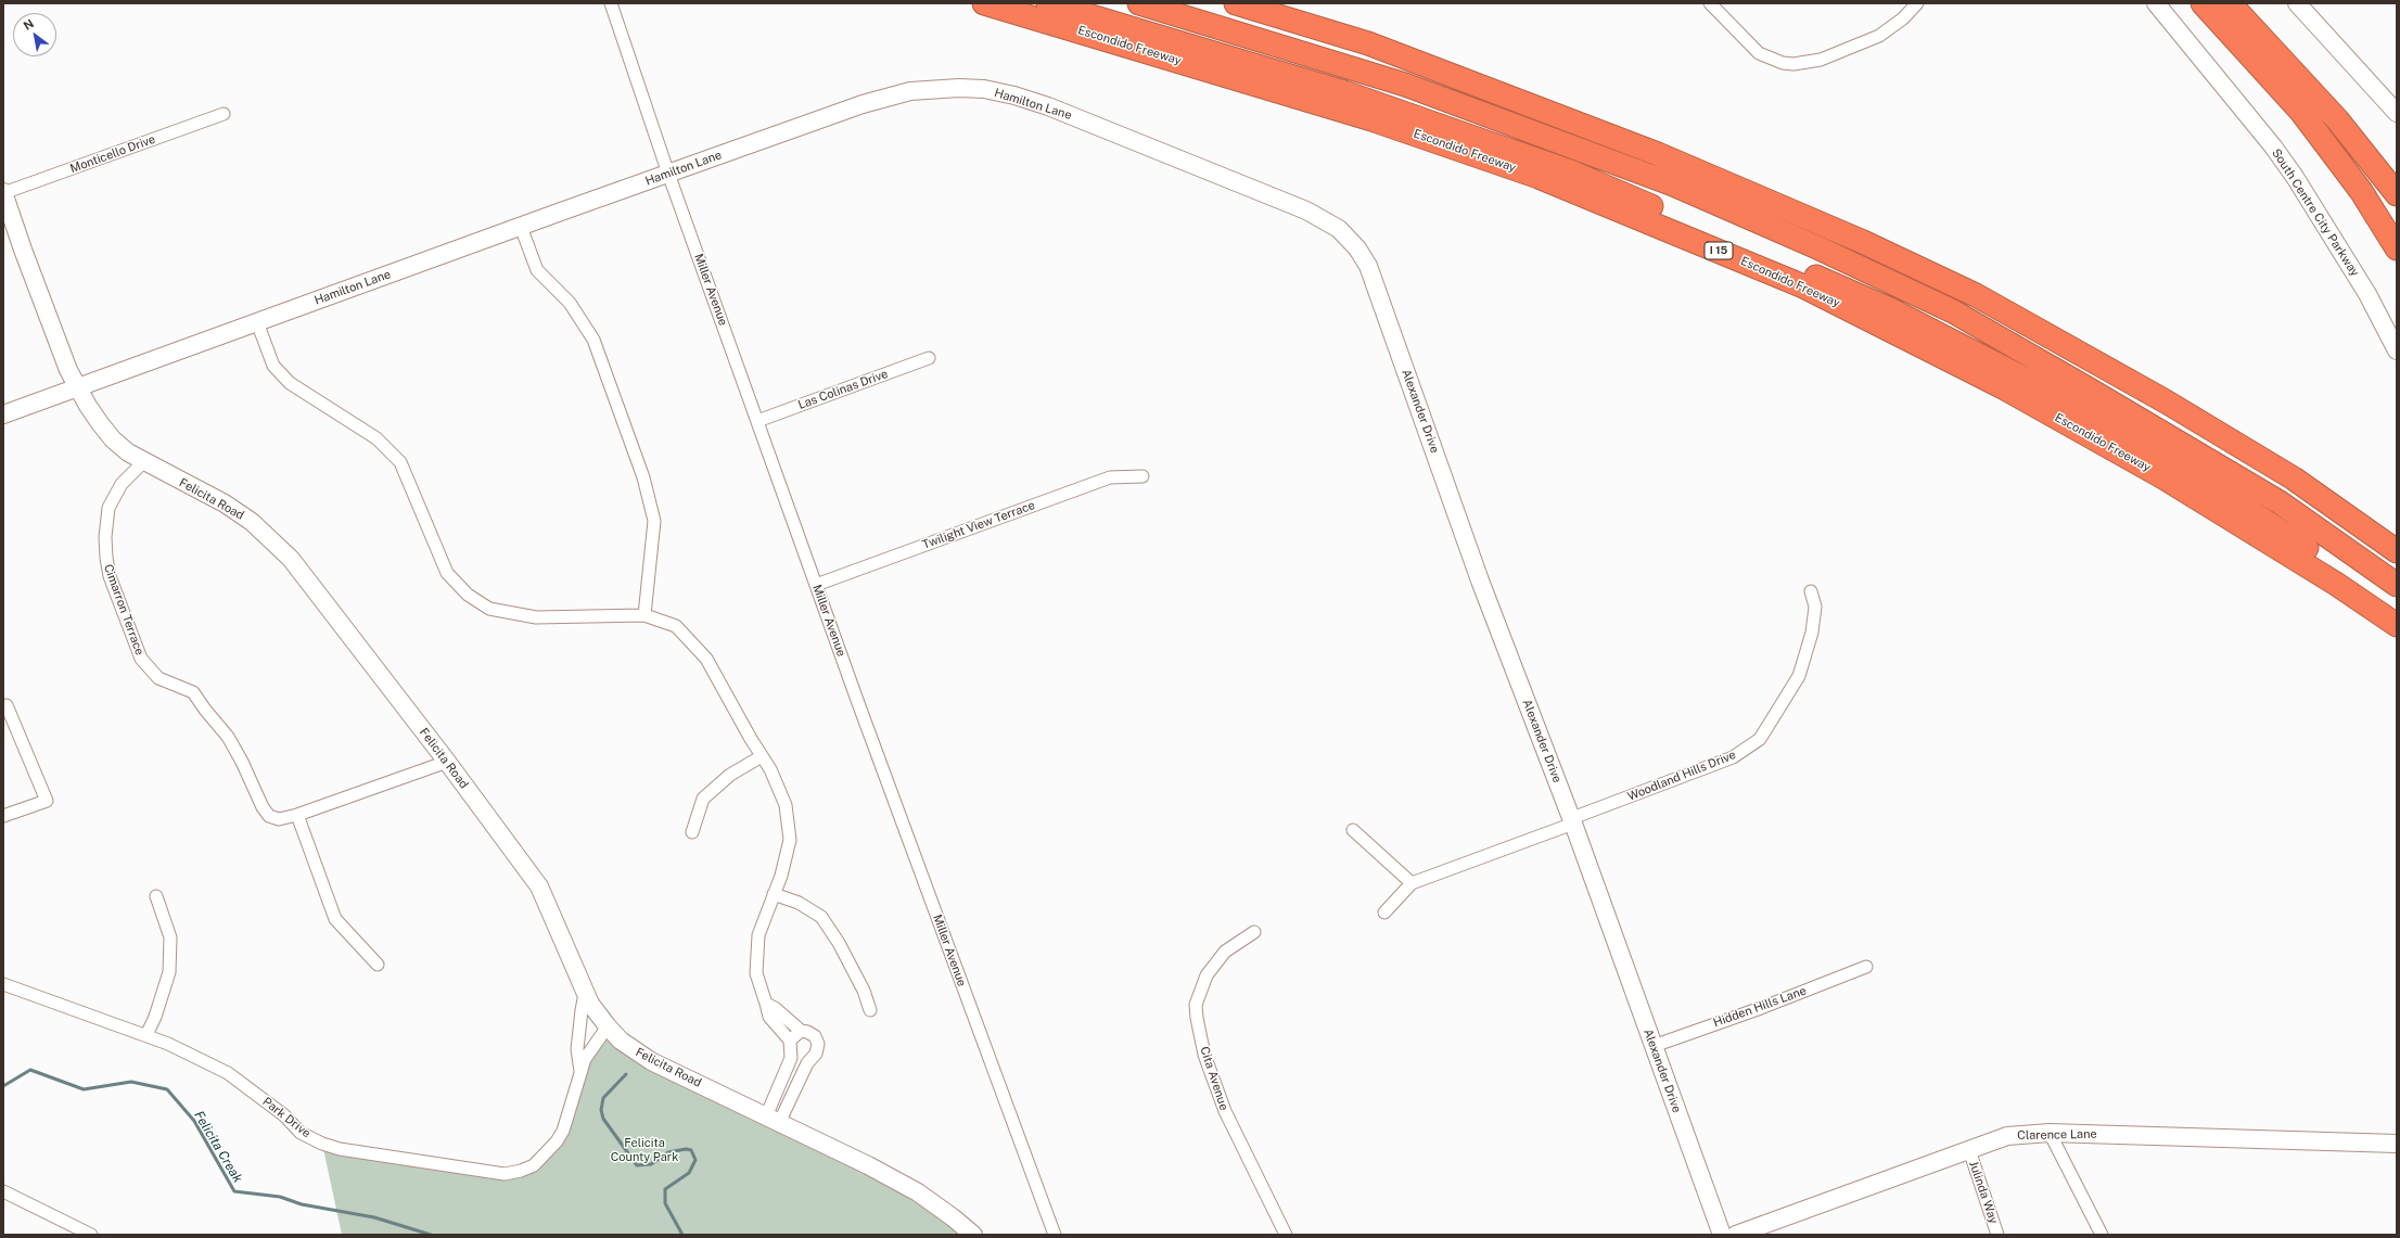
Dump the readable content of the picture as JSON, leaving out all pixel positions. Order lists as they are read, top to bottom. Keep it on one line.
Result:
{"streets":{"highway":["Escondido Freeway","I 15"],"street":["Hamilton Lane","Monticello Drive","South Centre City Parkway","Miller Avenue","Las Colinas Drive","Alexander Drive","Felicita Road","Twilight View Terrace","Cimarron Terrace","Woodland Hills Drive","Hidden Hills Lane","Cita Avenue","Park Drive","Clarence Lane","Julinda Way"]},"crossings":[["Hamilton Lane","Miller Avenue"],["Hamilton Lane","Alexander Drive"],["Hamilton Lane","Felicita Road"],["Monticello Drive","Felicita Road"],["Miller Avenue","Las Colinas Drive"],["Miller Avenue","Twilight View Terrace"],["Alexander Drive","Woodland Hills Drive"],["Alexander Drive","Hidden Hills Lane"],["Felicita Road","Cimarron Terrace"],["Felicita Road","Park Drive"],["Clarence Lane","Julinda Way"]],"water":["Felicita Creak"],"parks":["Felicita County Park"],"north":"top left"}
